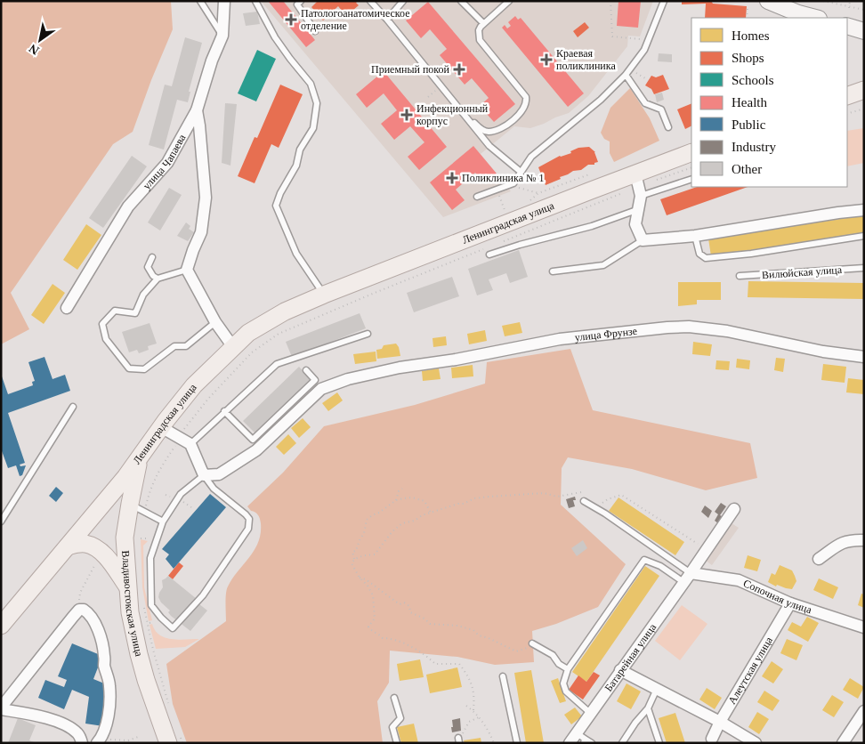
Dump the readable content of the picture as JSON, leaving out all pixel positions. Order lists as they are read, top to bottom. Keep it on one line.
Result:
{"streets":{"main road":["Ленинградская улица","Владивостокская улица"],"street":["улица Чапаева","улица Фрунзе","Сопочная улица","Батарейная улица","Алеутская улица"],"lane":["Вилюйская улица"]},"crossings":[["Ленинградская улица","Владивостокская улица"],["Сопочная улица","Батарейная улица"],["Сопочная улица","Алеутская улица"]],"places":{"health":["Патологоанатомическое отделение","Краевая поликлиника","Приемный покой","Инфекционный корпус","Поликлиника № 1"]},"legend":["Homes","Shops","Schools","Health","Public","Industry","Other"],"north":"bottom left"}
